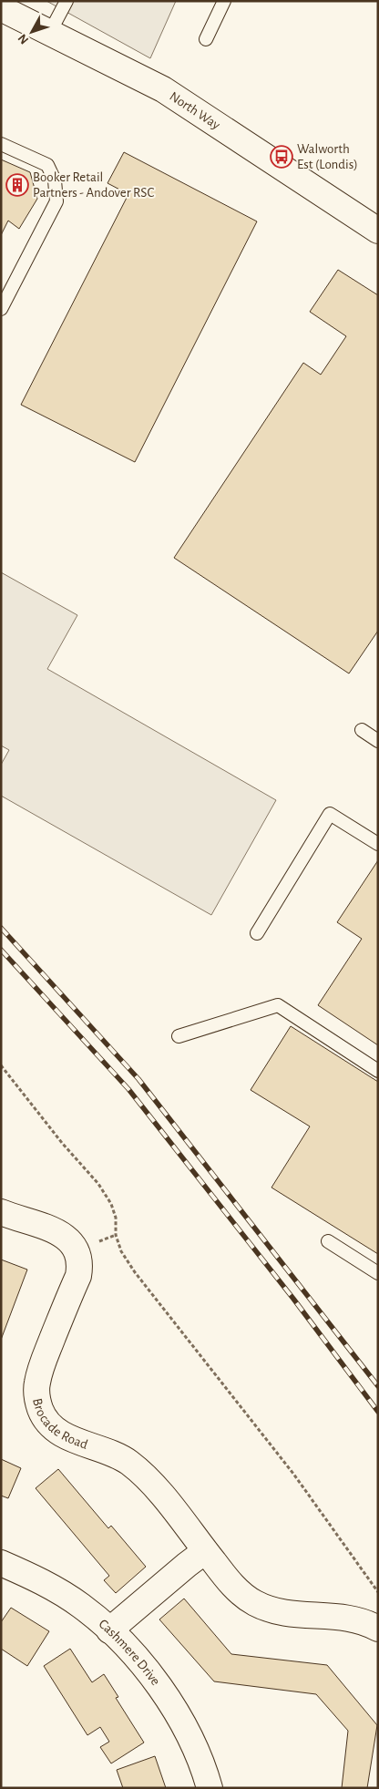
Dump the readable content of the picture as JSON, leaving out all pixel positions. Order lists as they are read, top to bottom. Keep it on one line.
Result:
{"streets":{"street":["North Way","Brocade Road","Cashmere Drive"]},"places":{"bus stop":["Walworth Est (Londis)"],"building":["Booker Retail Partners - Andover RSC"]},"north":"bottom left"}
